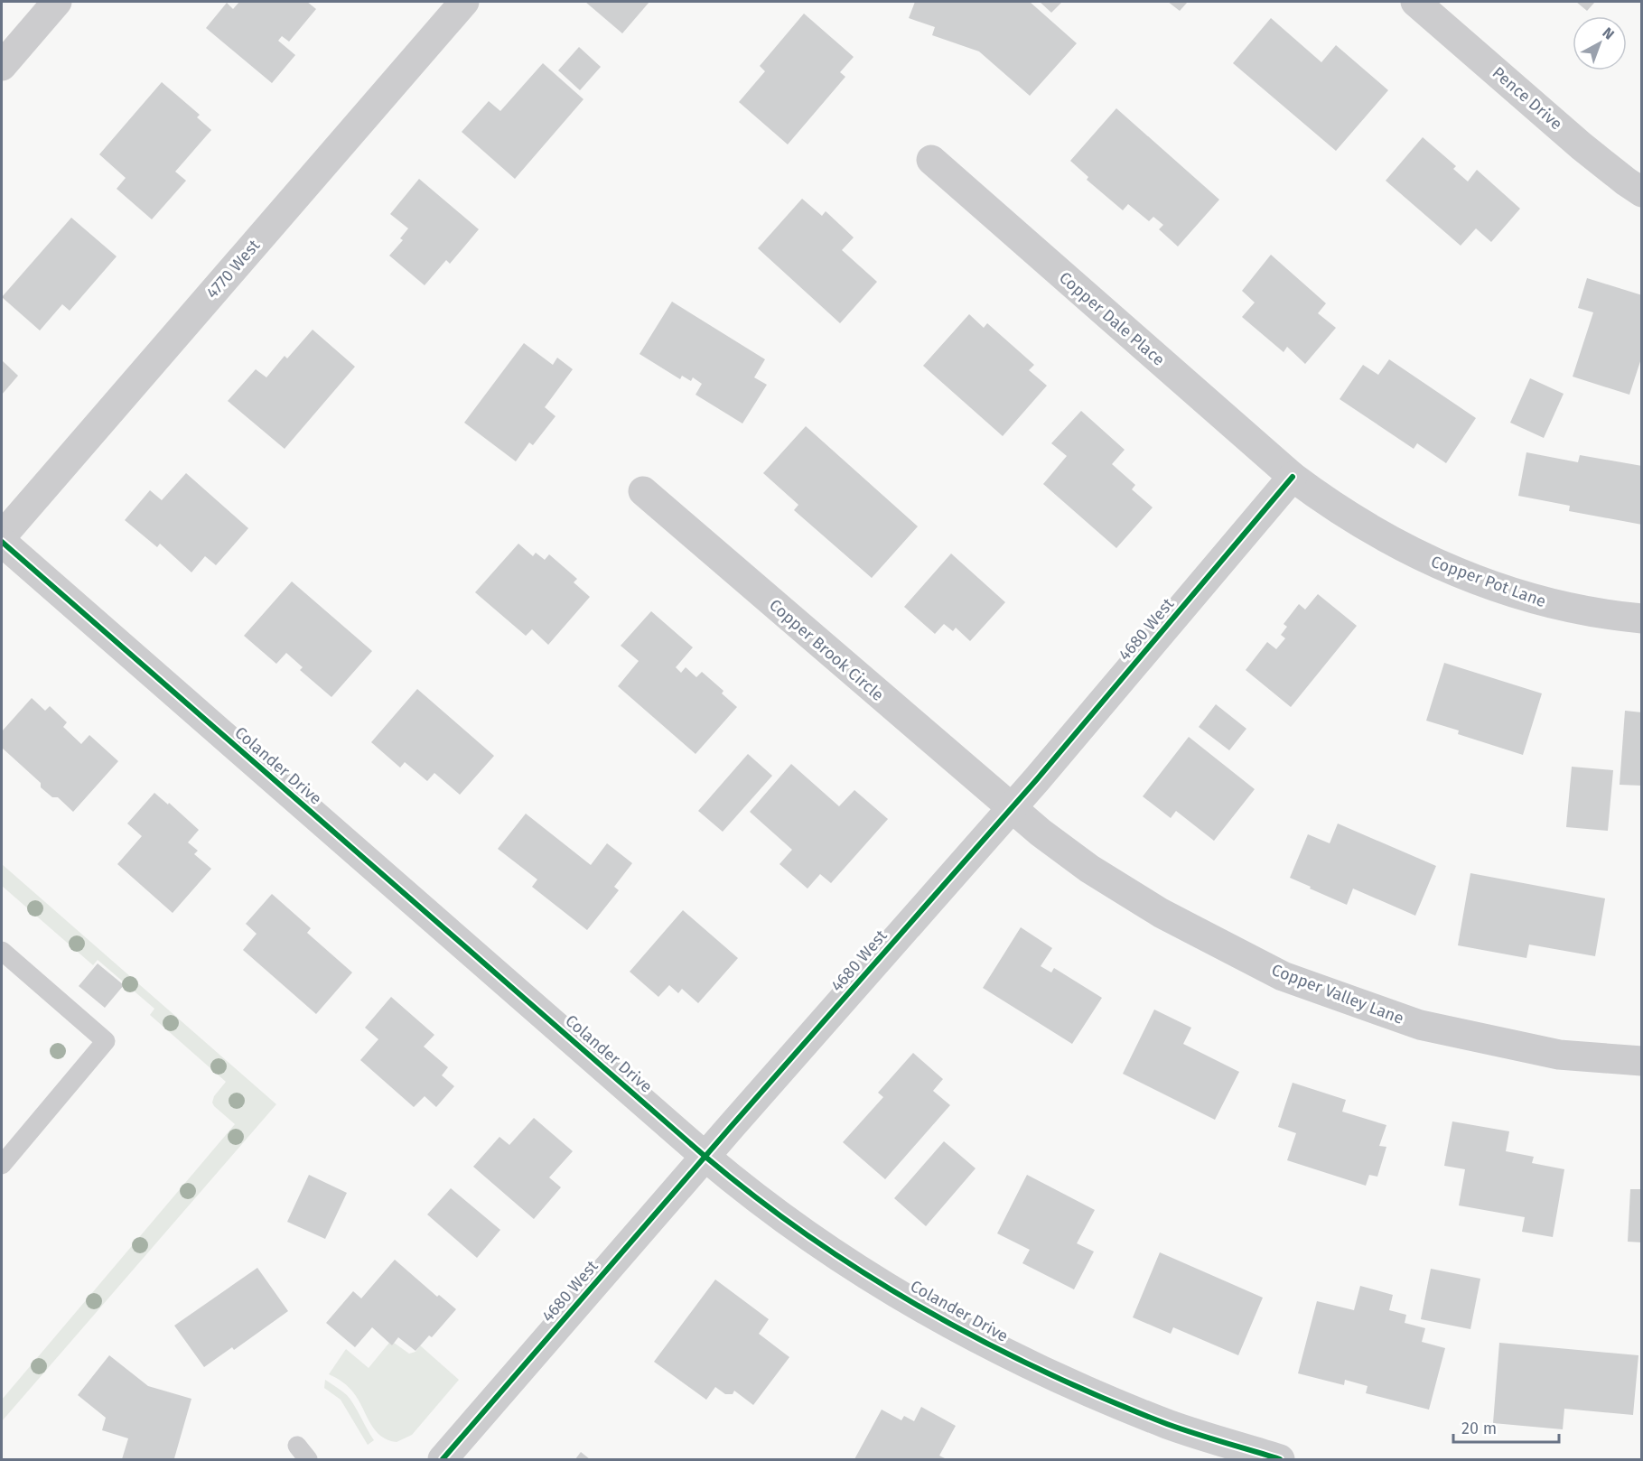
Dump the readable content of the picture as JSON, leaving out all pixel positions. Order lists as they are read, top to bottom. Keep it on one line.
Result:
{"streets":{"street":["Pence Drive","4770 West","Copper Dale Place","Copper Pot Lane","4680 West","Copper Brook Circle","Colander Drive","Copper Valley Lane"]},"crossings":[["Copper Dale Place","Copper Pot Lane"],["Copper Dale Place","4680 West"],["Copper Pot Lane","4680 West"],["4680 West","Copper Brook Circle"],["4680 West","Colander Drive"],["4680 West","Copper Valley Lane"],["Copper Brook Circle","Copper Valley Lane"]],"scale_bar":"20 m","north":"top right"}
